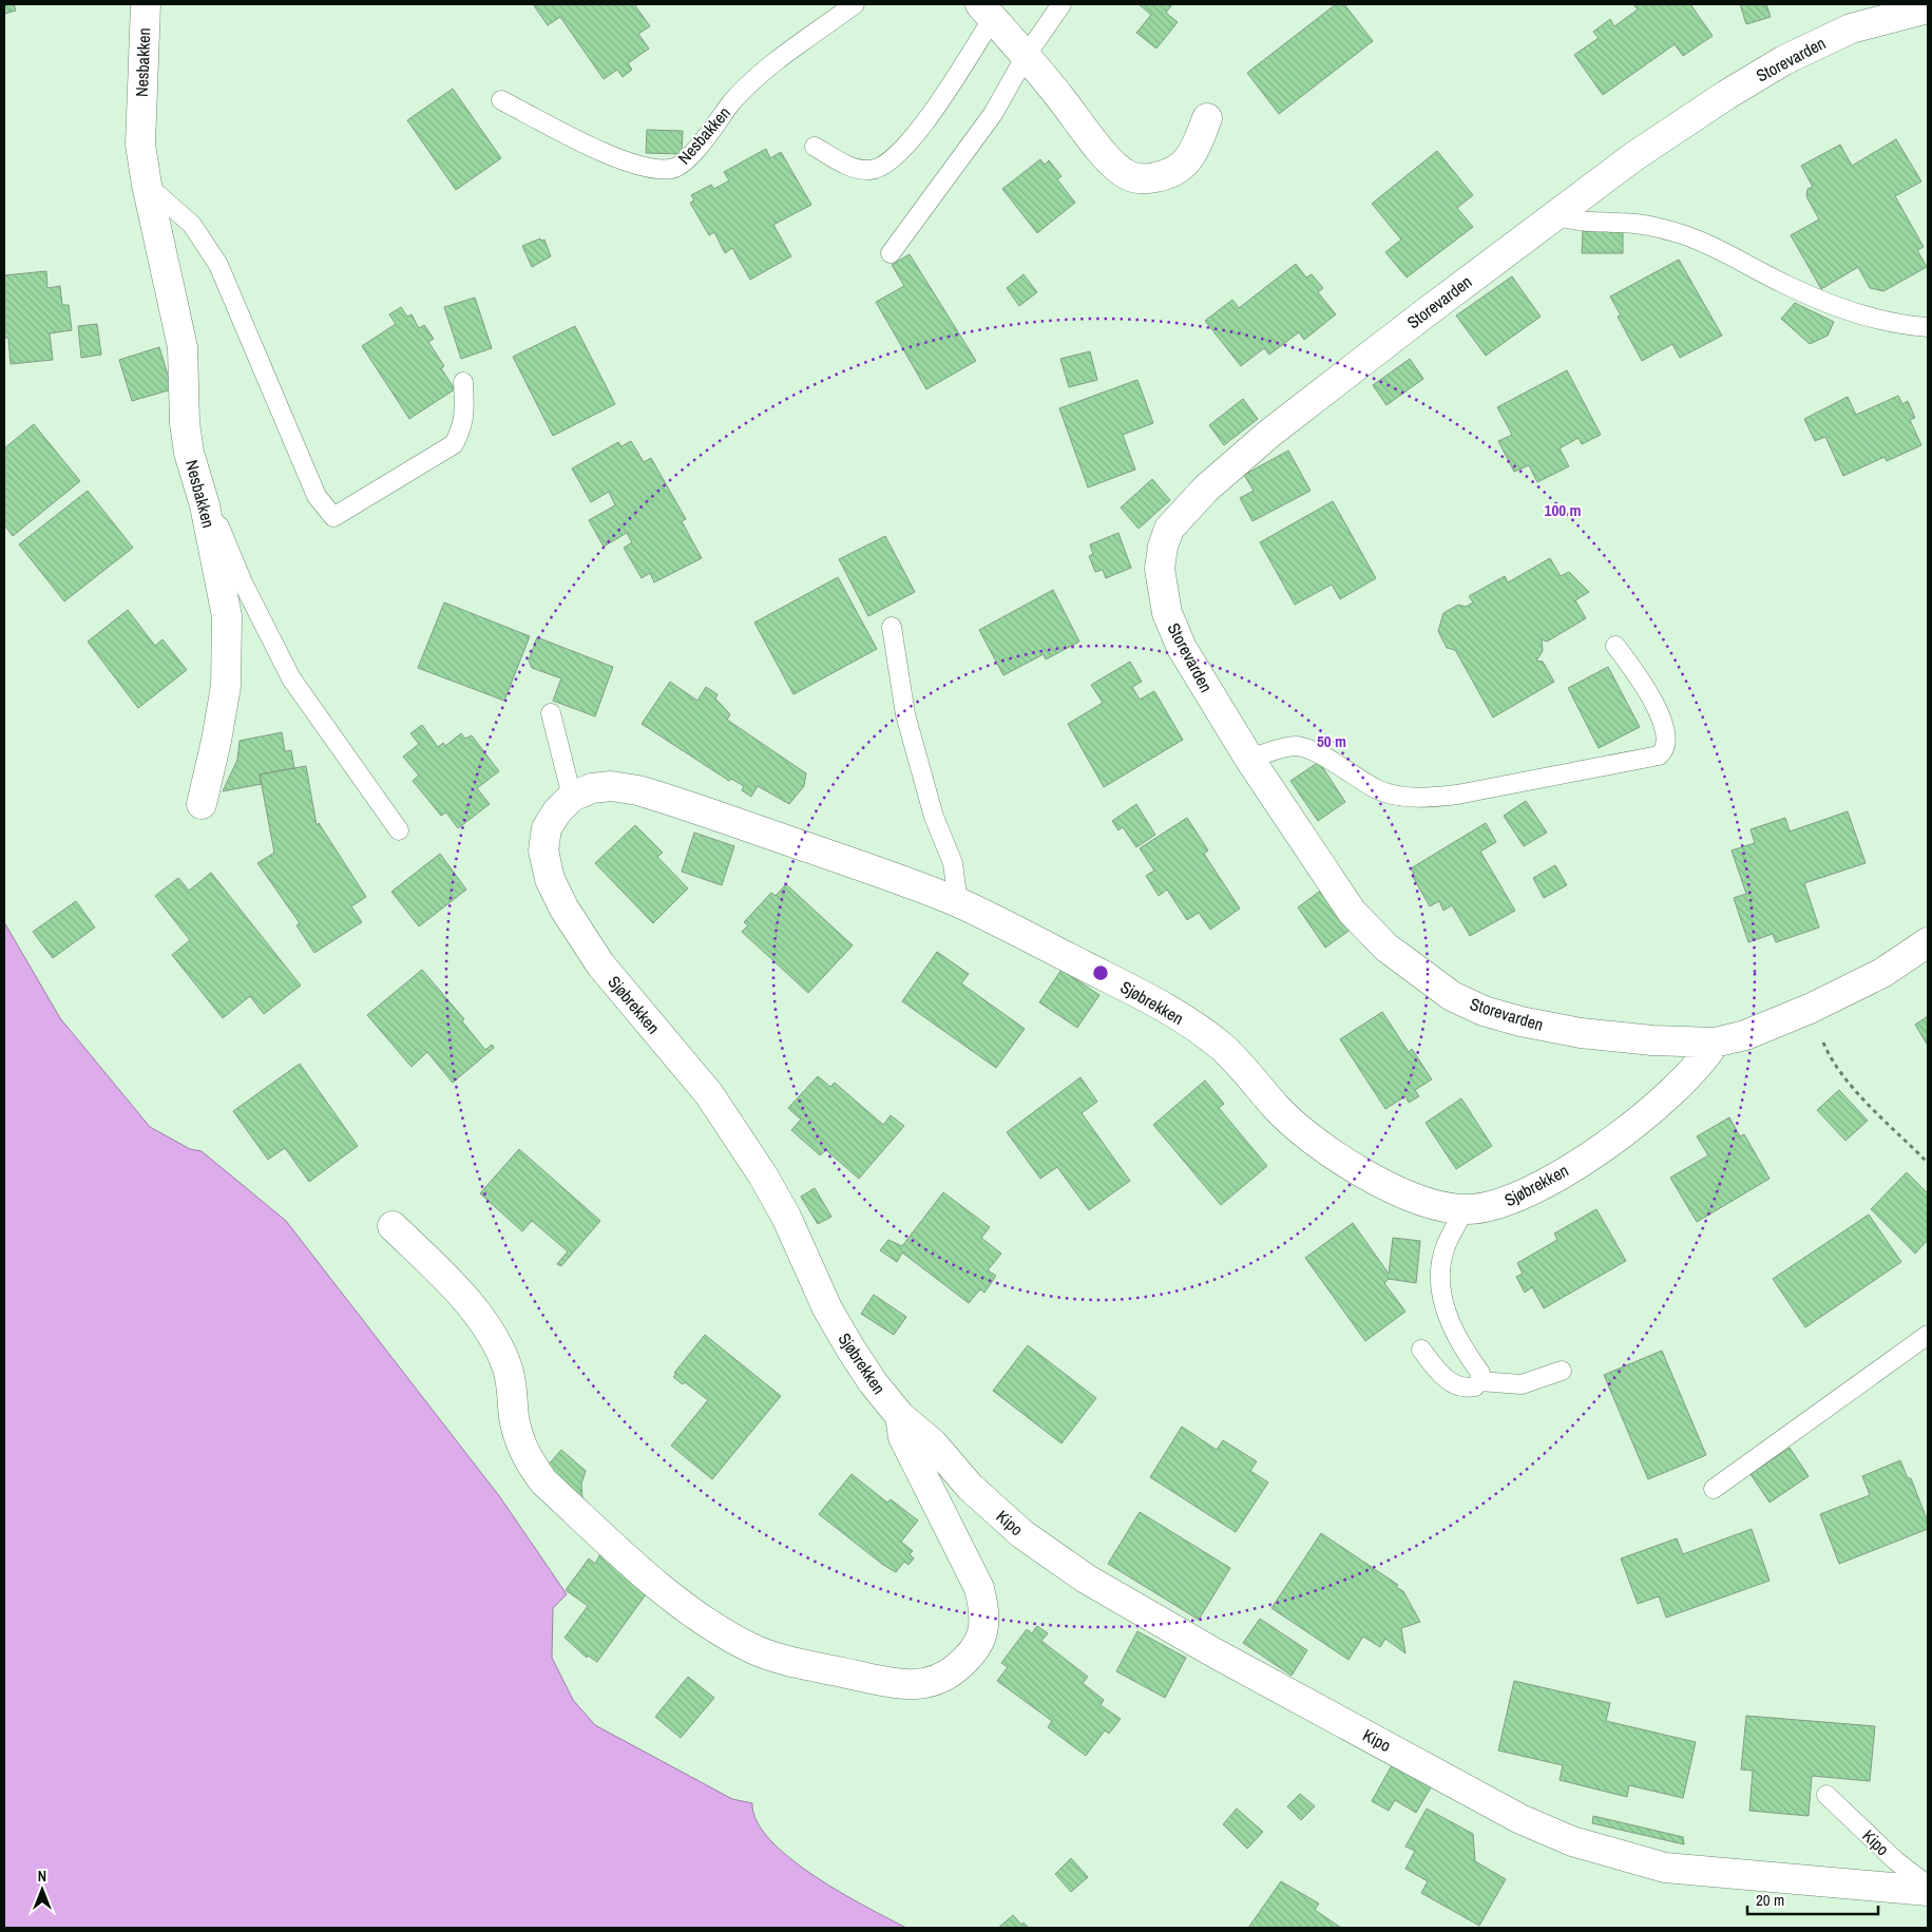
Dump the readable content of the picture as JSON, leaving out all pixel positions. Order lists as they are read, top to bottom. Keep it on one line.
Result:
{"streets":{"street":["Storevarden","Nesbakken","Sjøbrekken","Kipo"]},"crossings":[["Storevarden","Sjøbrekken"],["Sjøbrekken","Kipo"]],"scale_bar":"20 m","north":"top","rings":["100 m","50 m"]}
